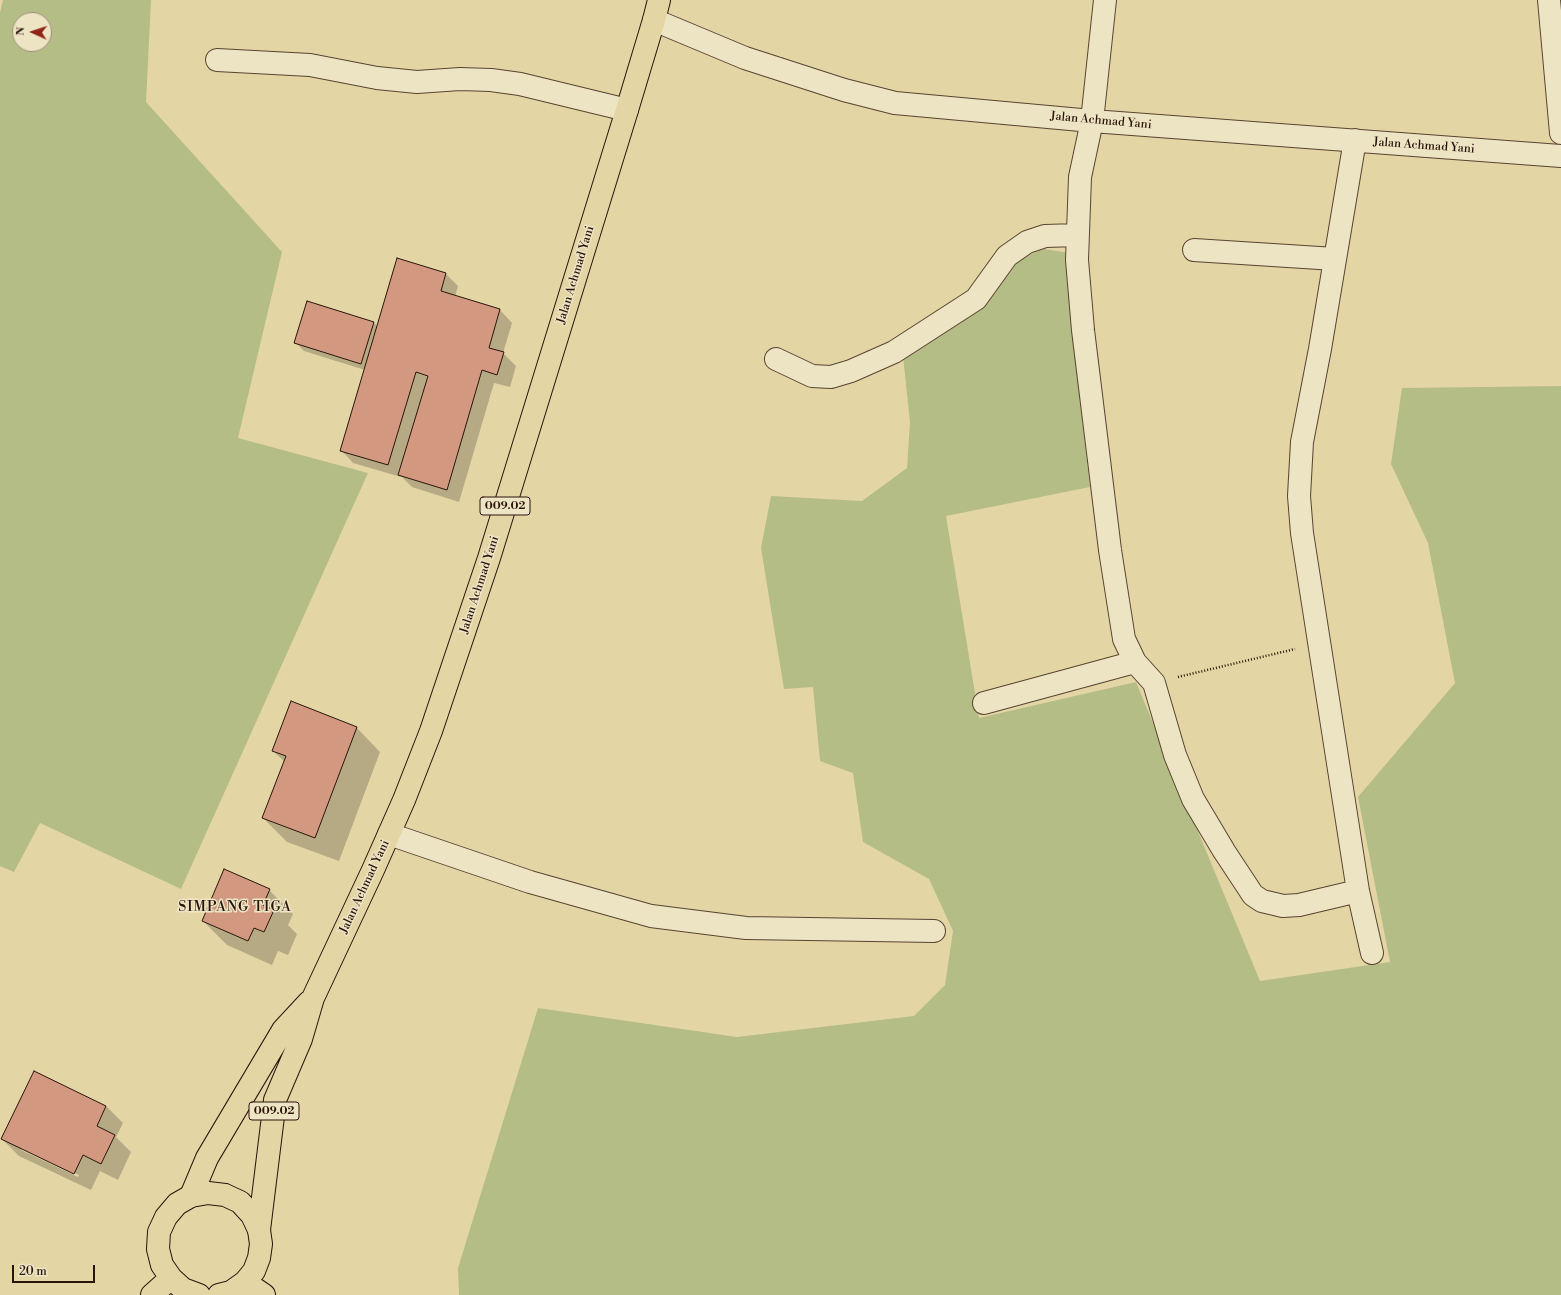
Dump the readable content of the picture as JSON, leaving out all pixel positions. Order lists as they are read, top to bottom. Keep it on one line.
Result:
{"streets":{"main road":["Jalan Achmad Yani","009.02"]},"districts":["SIMPANG TIGA"],"scale_bar":"20 m","north":"left"}
